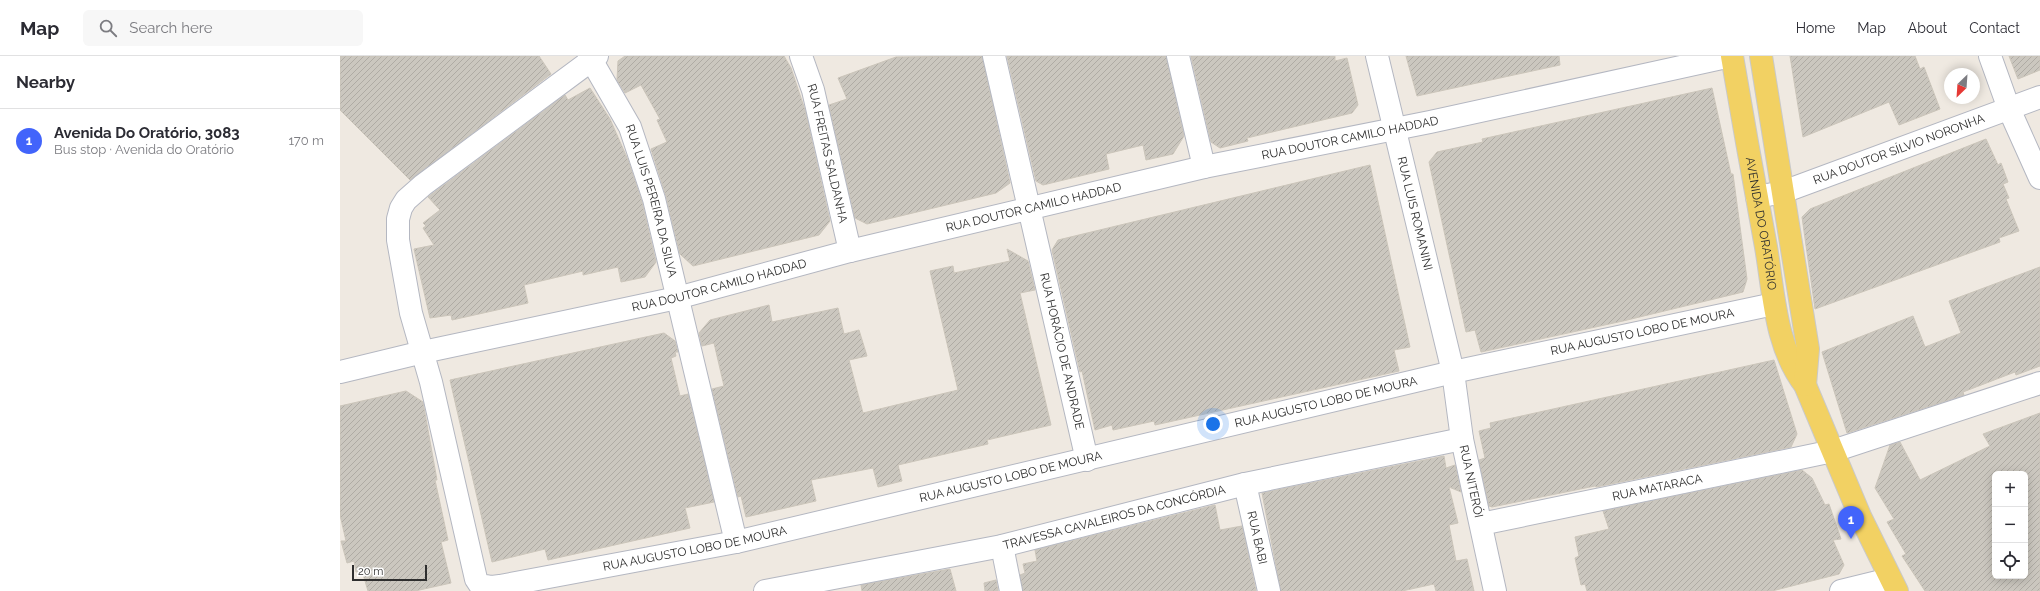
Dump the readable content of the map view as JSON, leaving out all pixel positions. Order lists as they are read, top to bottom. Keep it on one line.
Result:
{"streets":{"main road":["AVENIDA DO ORATÓRIO"],"street":["RUA DOUTOR CAMILO HADDAD","RUA DOUTOR SÍLVIO NORONHA","RUA FREITAS SALDANHA","RUA LUIS PEREIRA DA SILVA","RUA LUIS ROMANINI","RUA AUGUSTO LOBO DE MOURA","RUA HORÁCIO DE ANDRADE","RUA NITERÓI","RUA MATARACA","TRAVESSA CAVALEIROS DA CONCÓRDIA","RUA BABI"]},"crossings":[["RUA DOUTOR CAMILO HADDAD","RUA FREITAS SALDANHA"],["RUA DOUTOR CAMILO HADDAD","RUA LUIS PEREIRA DA SILVA"],["RUA DOUTOR CAMILO HADDAD","RUA LUIS ROMANINI"],["RUA DOUTOR CAMILO HADDAD","AVENIDA DO ORATÓRIO"],["RUA DOUTOR CAMILO HADDAD","RUA AUGUSTO LOBO DE MOURA"],["RUA DOUTOR CAMILO HADDAD","RUA HORÁCIO DE ANDRADE"],["RUA DOUTOR SÍLVIO NORONHA","AVENIDA DO ORATÓRIO"],["RUA LUIS PEREIRA DA SILVA","RUA AUGUSTO LOBO DE MOURA"],["RUA LUIS ROMANINI","RUA AUGUSTO LOBO DE MOURA"],["RUA LUIS ROMANINI","RUA NITERÓI"],["AVENIDA DO ORATÓRIO","RUA AUGUSTO LOBO DE MOURA"],["AVENIDA DO ORATÓRIO","RUA MATARACA"],["RUA AUGUSTO LOBO DE MOURA","RUA HORÁCIO DE ANDRADE"],["RUA AUGUSTO LOBO DE MOURA","RUA NITERÓI"],["RUA NITERÓI","RUA MATARACA"],["RUA NITERÓI","TRAVESSA CAVALEIROS DA CONCÓRDIA"],["TRAVESSA CAVALEIROS DA CONCÓRDIA","RUA BABI"]],"scale_bar":"20 m","north":"bottom left","page":{"header":"Map","search":"Search here","nav":["Home","Map","About","Contact"],"heading":"Nearby","list":[{"mark":"1","name":"Avenida Do Oratório, 3083","note":"Bus stop · Avenida do Oratório","value":"170 m"}],"map_buttons":["+","−"],"pins":"1","scale":"20 m"}}
